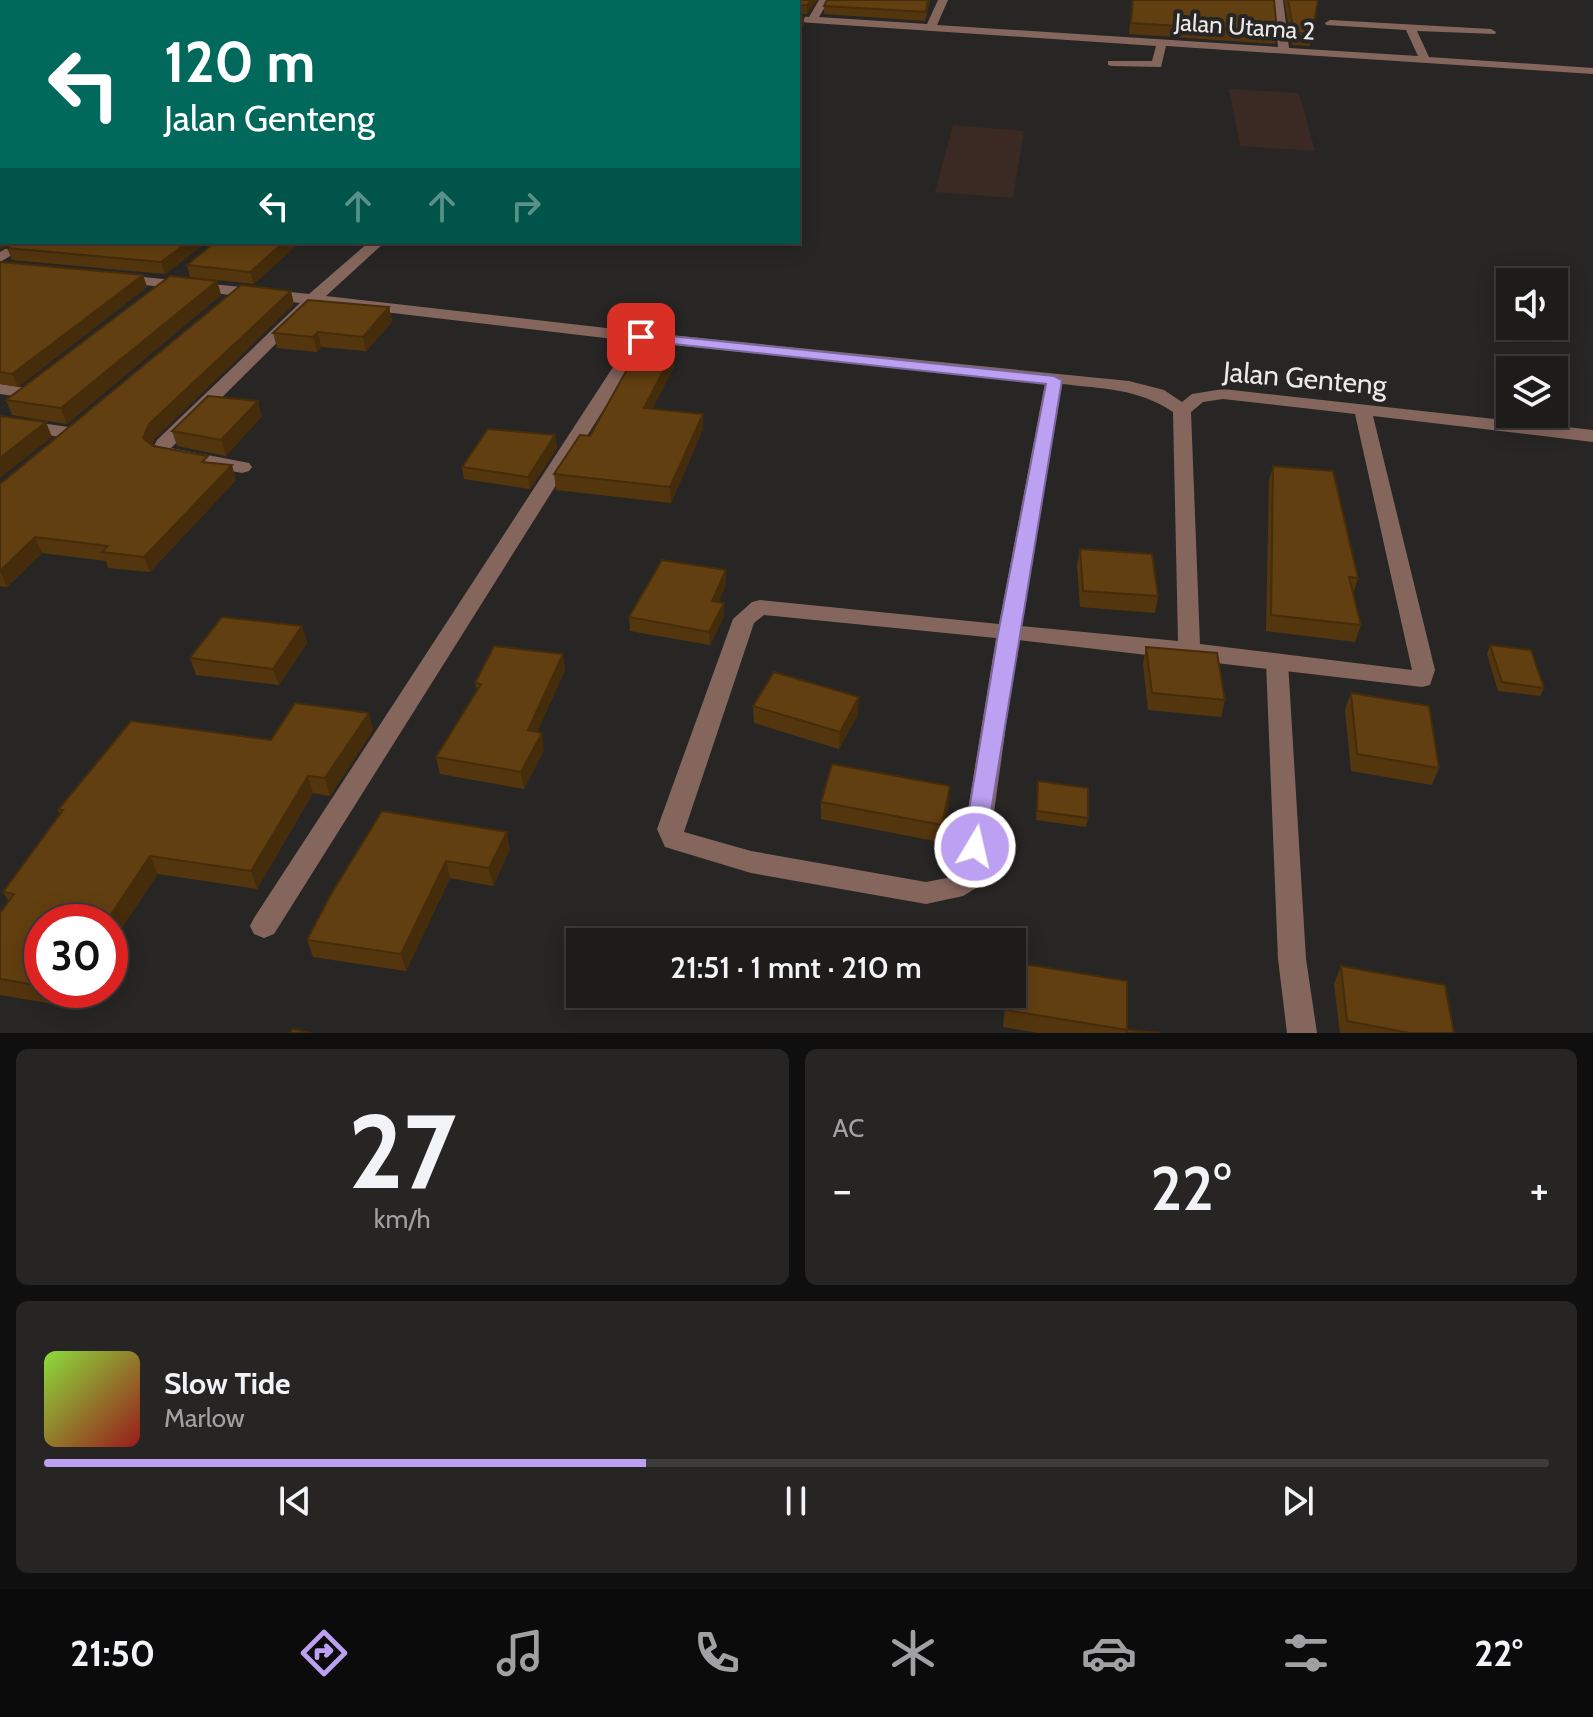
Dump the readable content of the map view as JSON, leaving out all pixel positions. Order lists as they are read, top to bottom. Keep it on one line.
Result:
{"streets":{"street":["Jalan Utama 2","Jalan Genteng"]},"page":{"turn":["120 m","Jalan Genteng"],"limit":"30","trip":"21:51 · 1 mnt · 210 m","tile":[["27","km/h"],"AC"],"heat":["−","22°","+"],"song":["Slow Tide","Marlow"],"tabs":["21:50","22°"]}}
